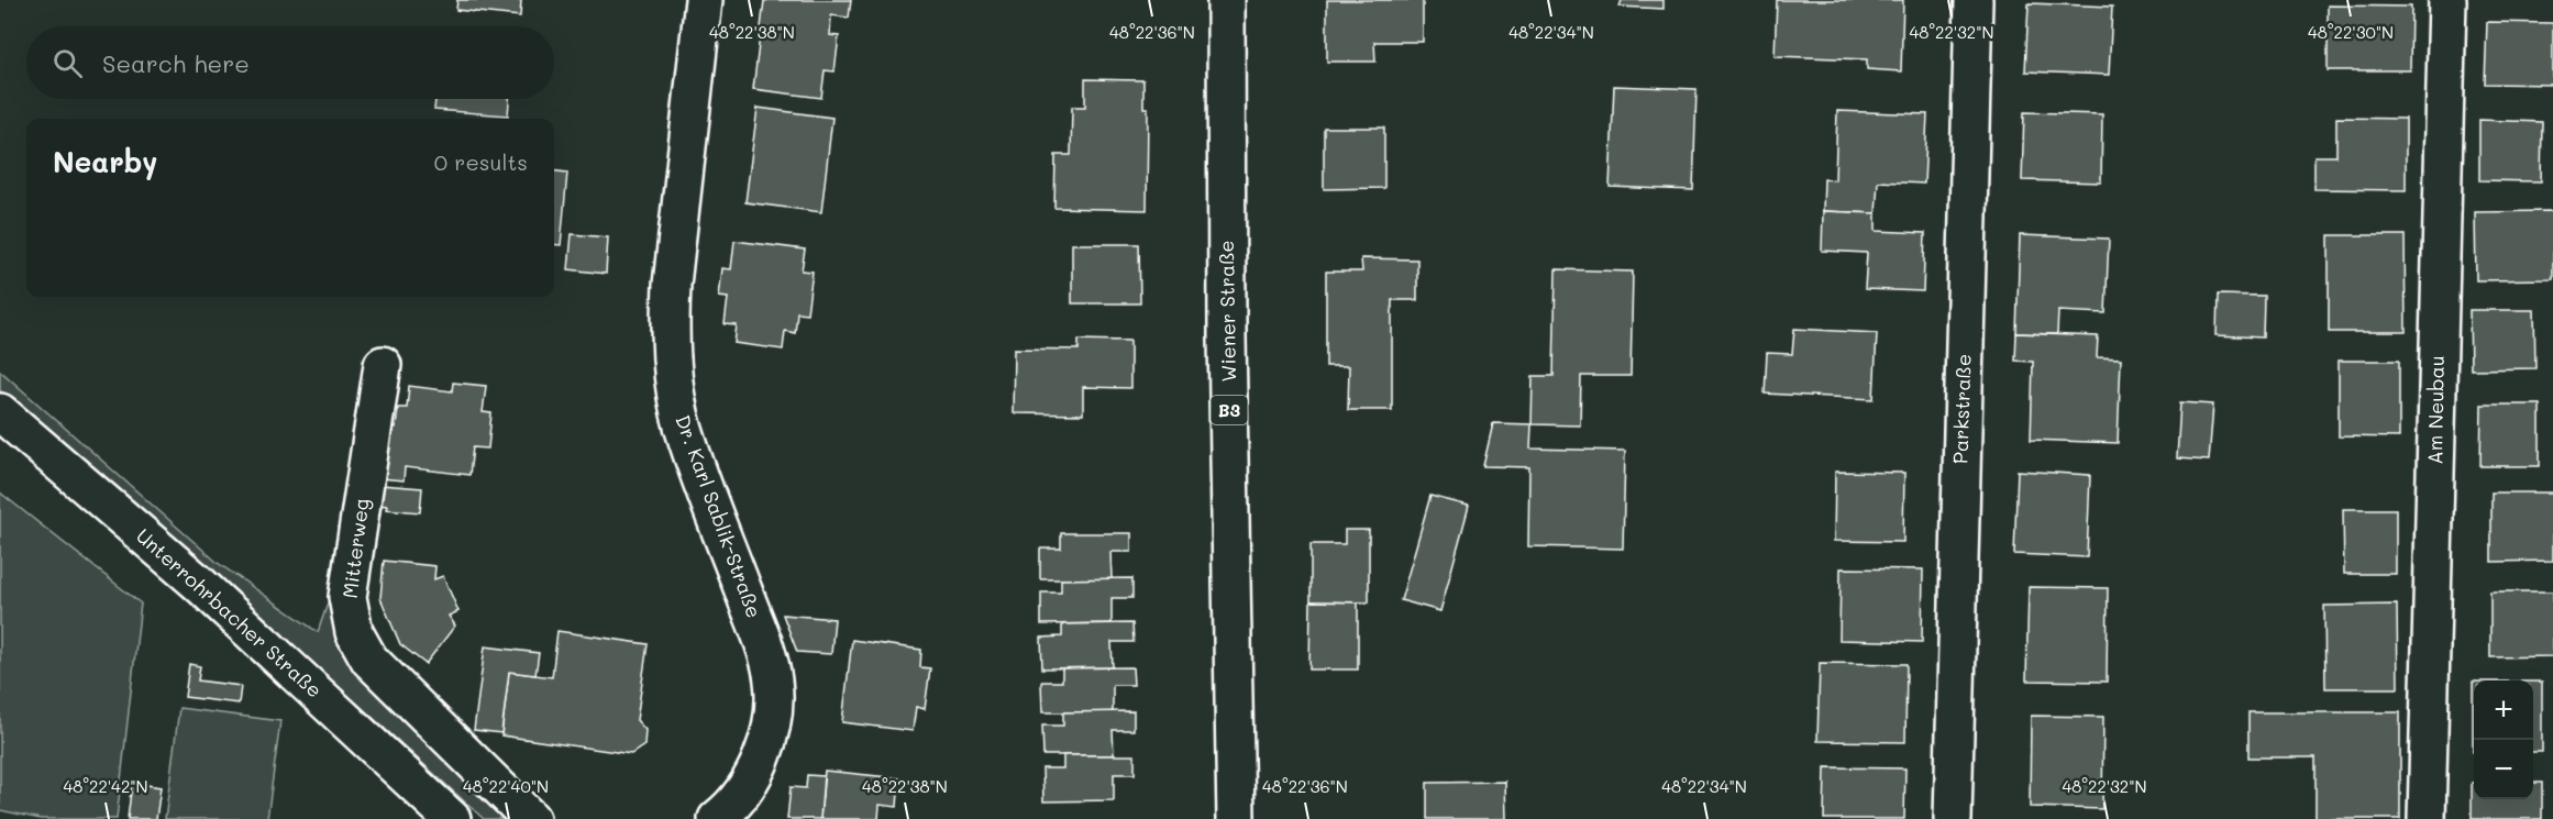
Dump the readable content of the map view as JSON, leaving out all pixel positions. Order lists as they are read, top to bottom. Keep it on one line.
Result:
{"streets":{"street":["Wiener Straße","Parkstraße","B3","Am Neubau","Dr. Karl Sablik-Straße","Mitterweg","Unterrohrbacher Straße"]},"page":{"search":"Search here","heading":["Nearby","0 results"],"map_buttons":["+","−"]},"coordinates":["48°22'38\"N","48°22'36\"N","48°22'34\"N","48°22'32\"N","48°22'30\"N","48°22'42\"N","48°22'40\"N"]}
